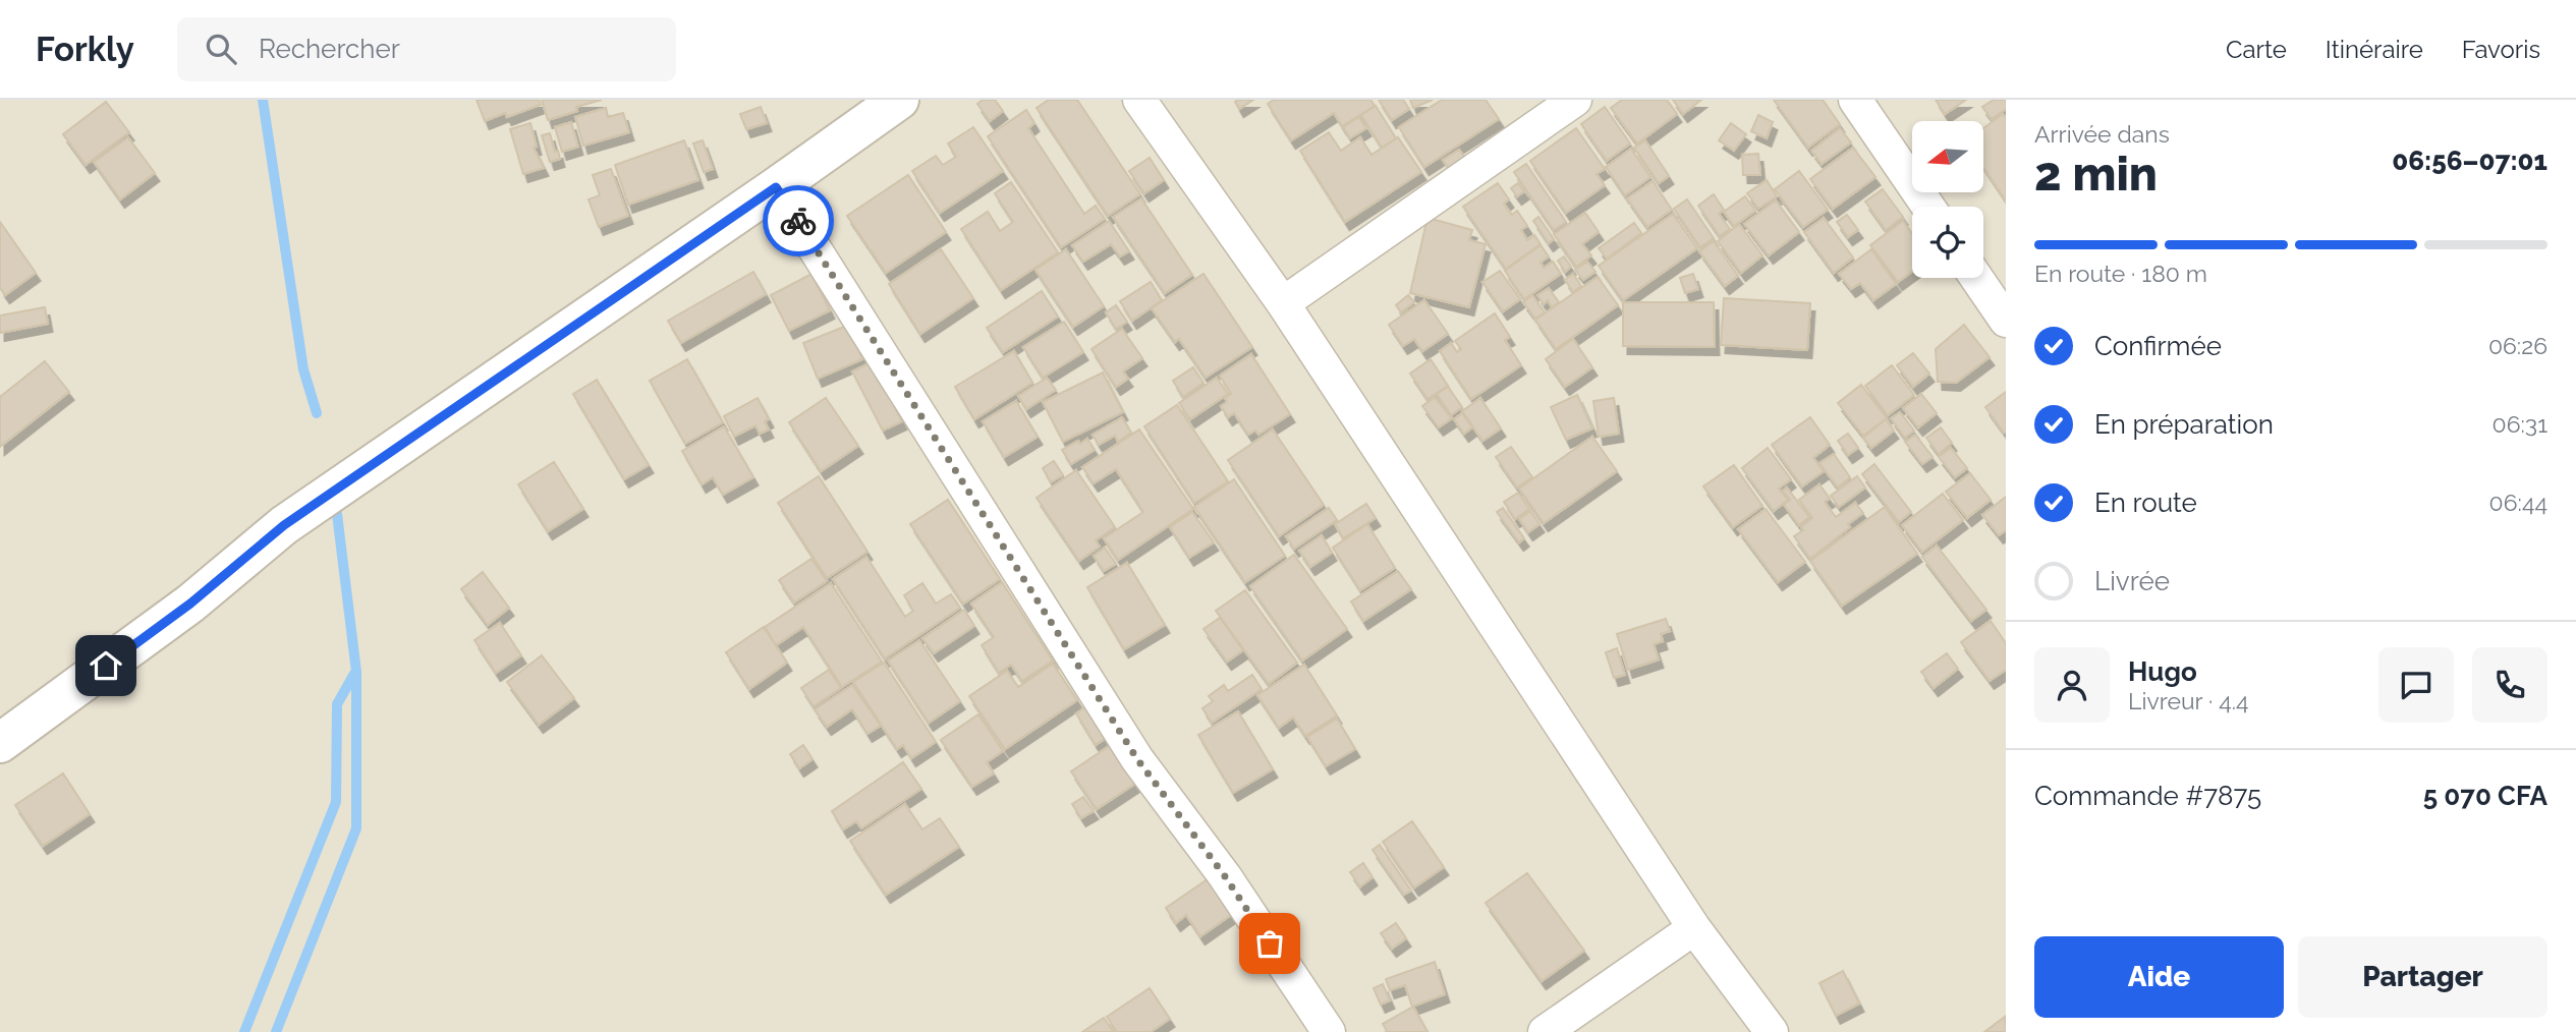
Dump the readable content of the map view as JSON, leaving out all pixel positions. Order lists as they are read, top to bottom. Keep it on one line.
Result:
{"north":"left","page":{"header":"Forkly","search":"Rechercher","nav":["Carte","Itinéraire","Favoris"],"heading":["2 min","Arrivée dans","06:56–07:01"],"panel":["Hugo","Livreur · 4.4","Commande #7875","5 070 CFA"],"bar":"En route · 180 m","list":[["Confirmée","06:26"],["En préparation","06:31"],["En route","06:44"],"Livrée"],"buttons":["Aide","Partager"]}}
